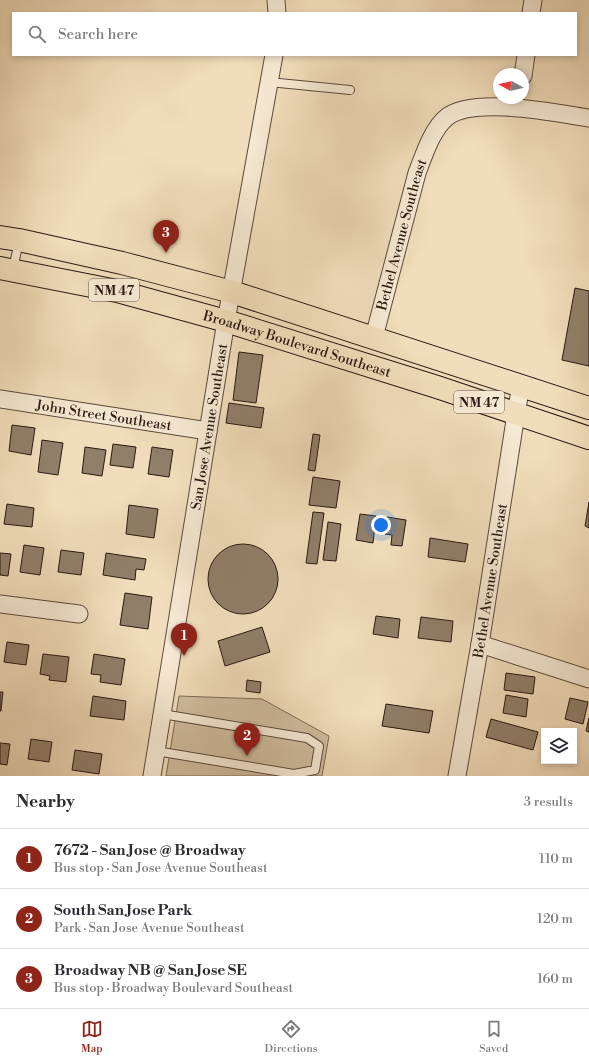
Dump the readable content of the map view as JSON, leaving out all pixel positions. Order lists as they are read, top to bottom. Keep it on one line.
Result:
{"streets":{"main road":["NM 47","Broadway Boulevard Southeast"],"street":["Bethel Avenue Southeast","John Street Southeast","San Jose Avenue Southeast"]},"crossings":[["Bethel Avenue Southeast","Broadway Boulevard Southeast"],["Broadway Boulevard Southeast","San Jose Avenue Southeast"],["John Street Southeast","San Jose Avenue Southeast"]],"north":"left","page":{"search":"Search here","pins":["3","1","2"],"heading":["Nearby","3 results"],"list":[{"mark":"1","name":"7672 - San Jose @ Broadway","note":"Bus stop · San Jose Avenue Southeast","value":"110 m"},{"mark":"2","name":"South San Jose Park","note":"Park · San Jose Avenue Southeast","value":"120 m"},{"mark":"3","name":"Broadway NB @ San Jose SE","note":"Bus stop · Broadway Boulevard Southeast","value":"160 m"}],"nav":["Map","Directions","Saved"]}}
